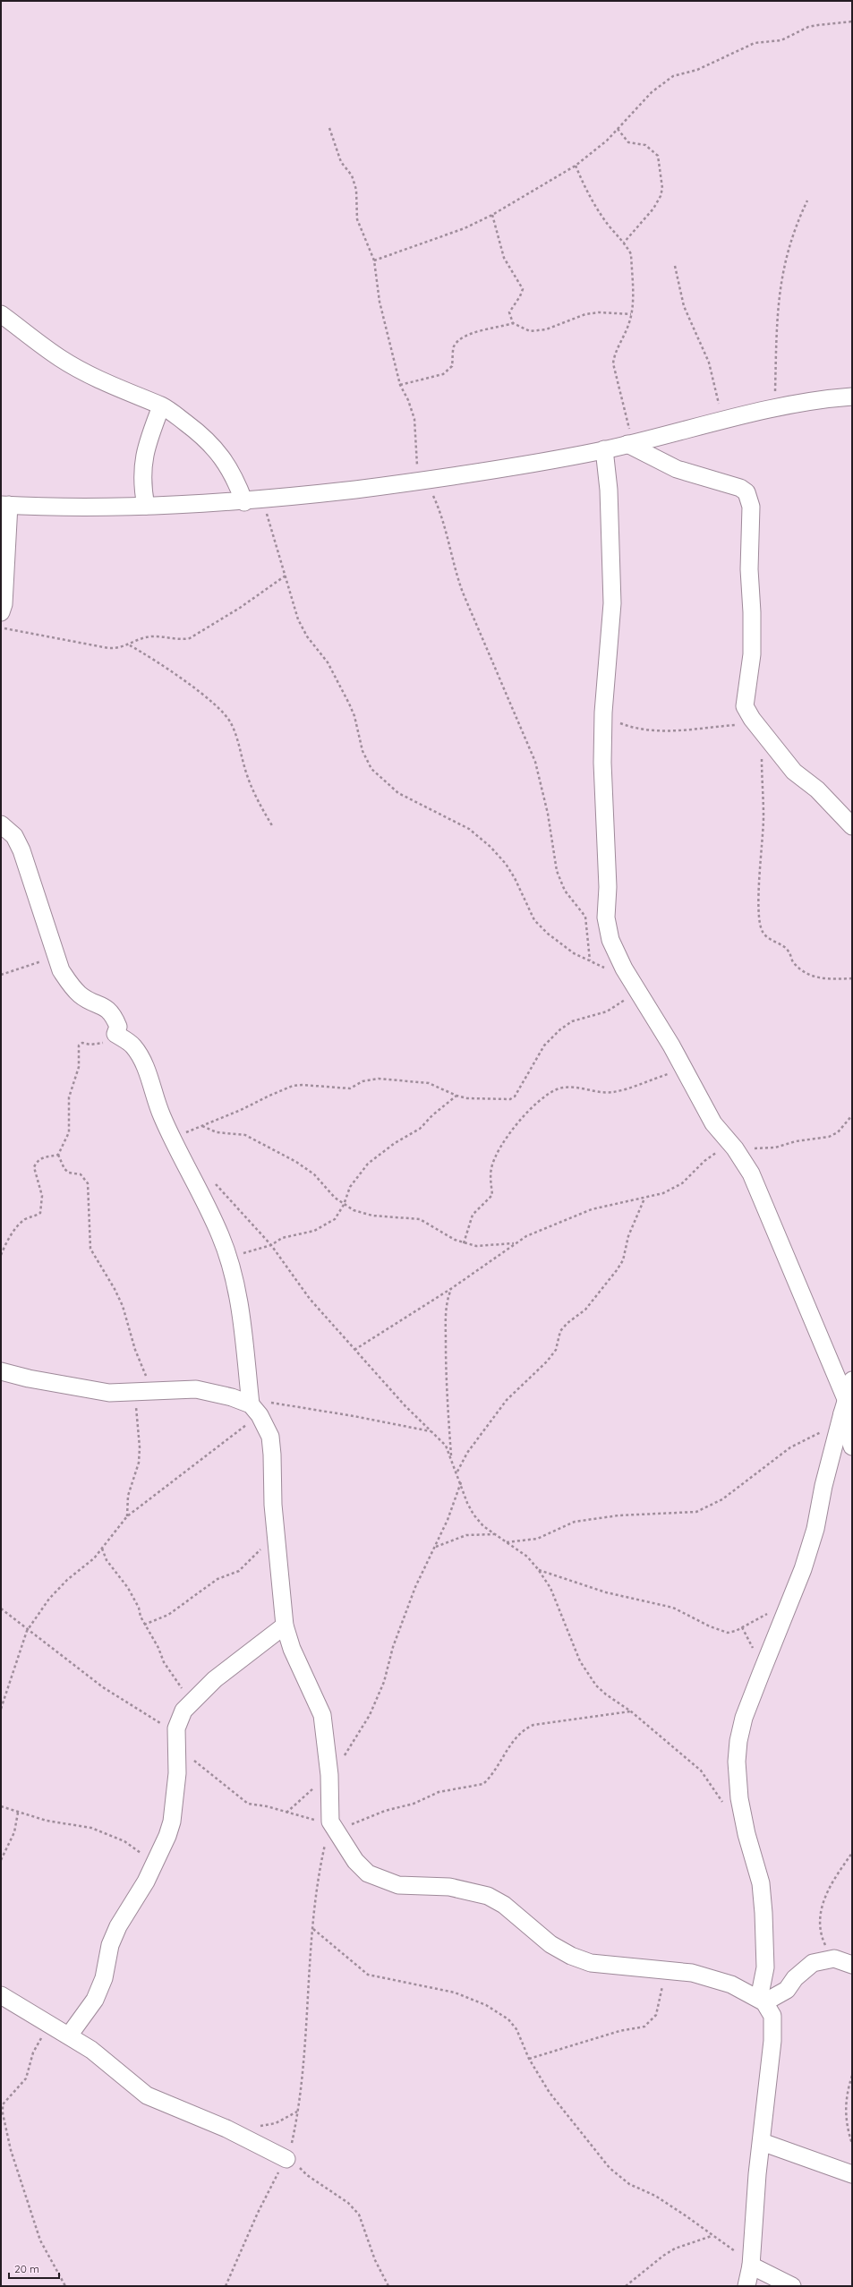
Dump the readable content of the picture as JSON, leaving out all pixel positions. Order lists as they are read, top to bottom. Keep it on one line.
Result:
{"scale_bar":"20 m"}
